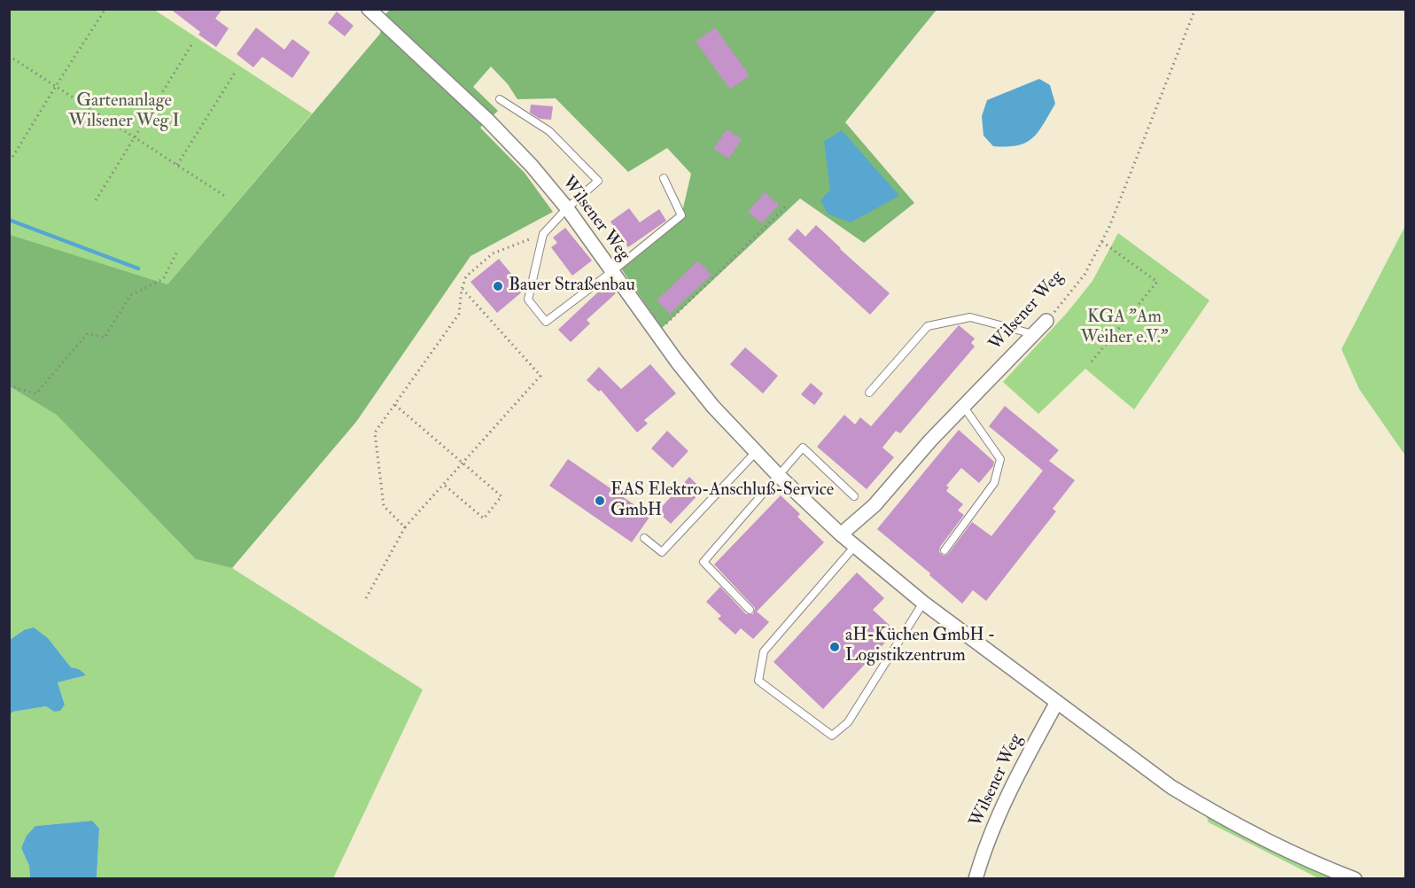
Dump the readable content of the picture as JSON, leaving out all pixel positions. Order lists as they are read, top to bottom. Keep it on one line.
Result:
{"streets":{"street":["Wilsener Weg"]},"parks":["Gartenanlage Wilsener Weg I","KGA \"Am Weiher e.V.\""],"places":["Bauer Straßenbau","EAS Elektro-Anschluß-Service GmbH","aH-Küchen GmbH - Logistikzentrum"]}
